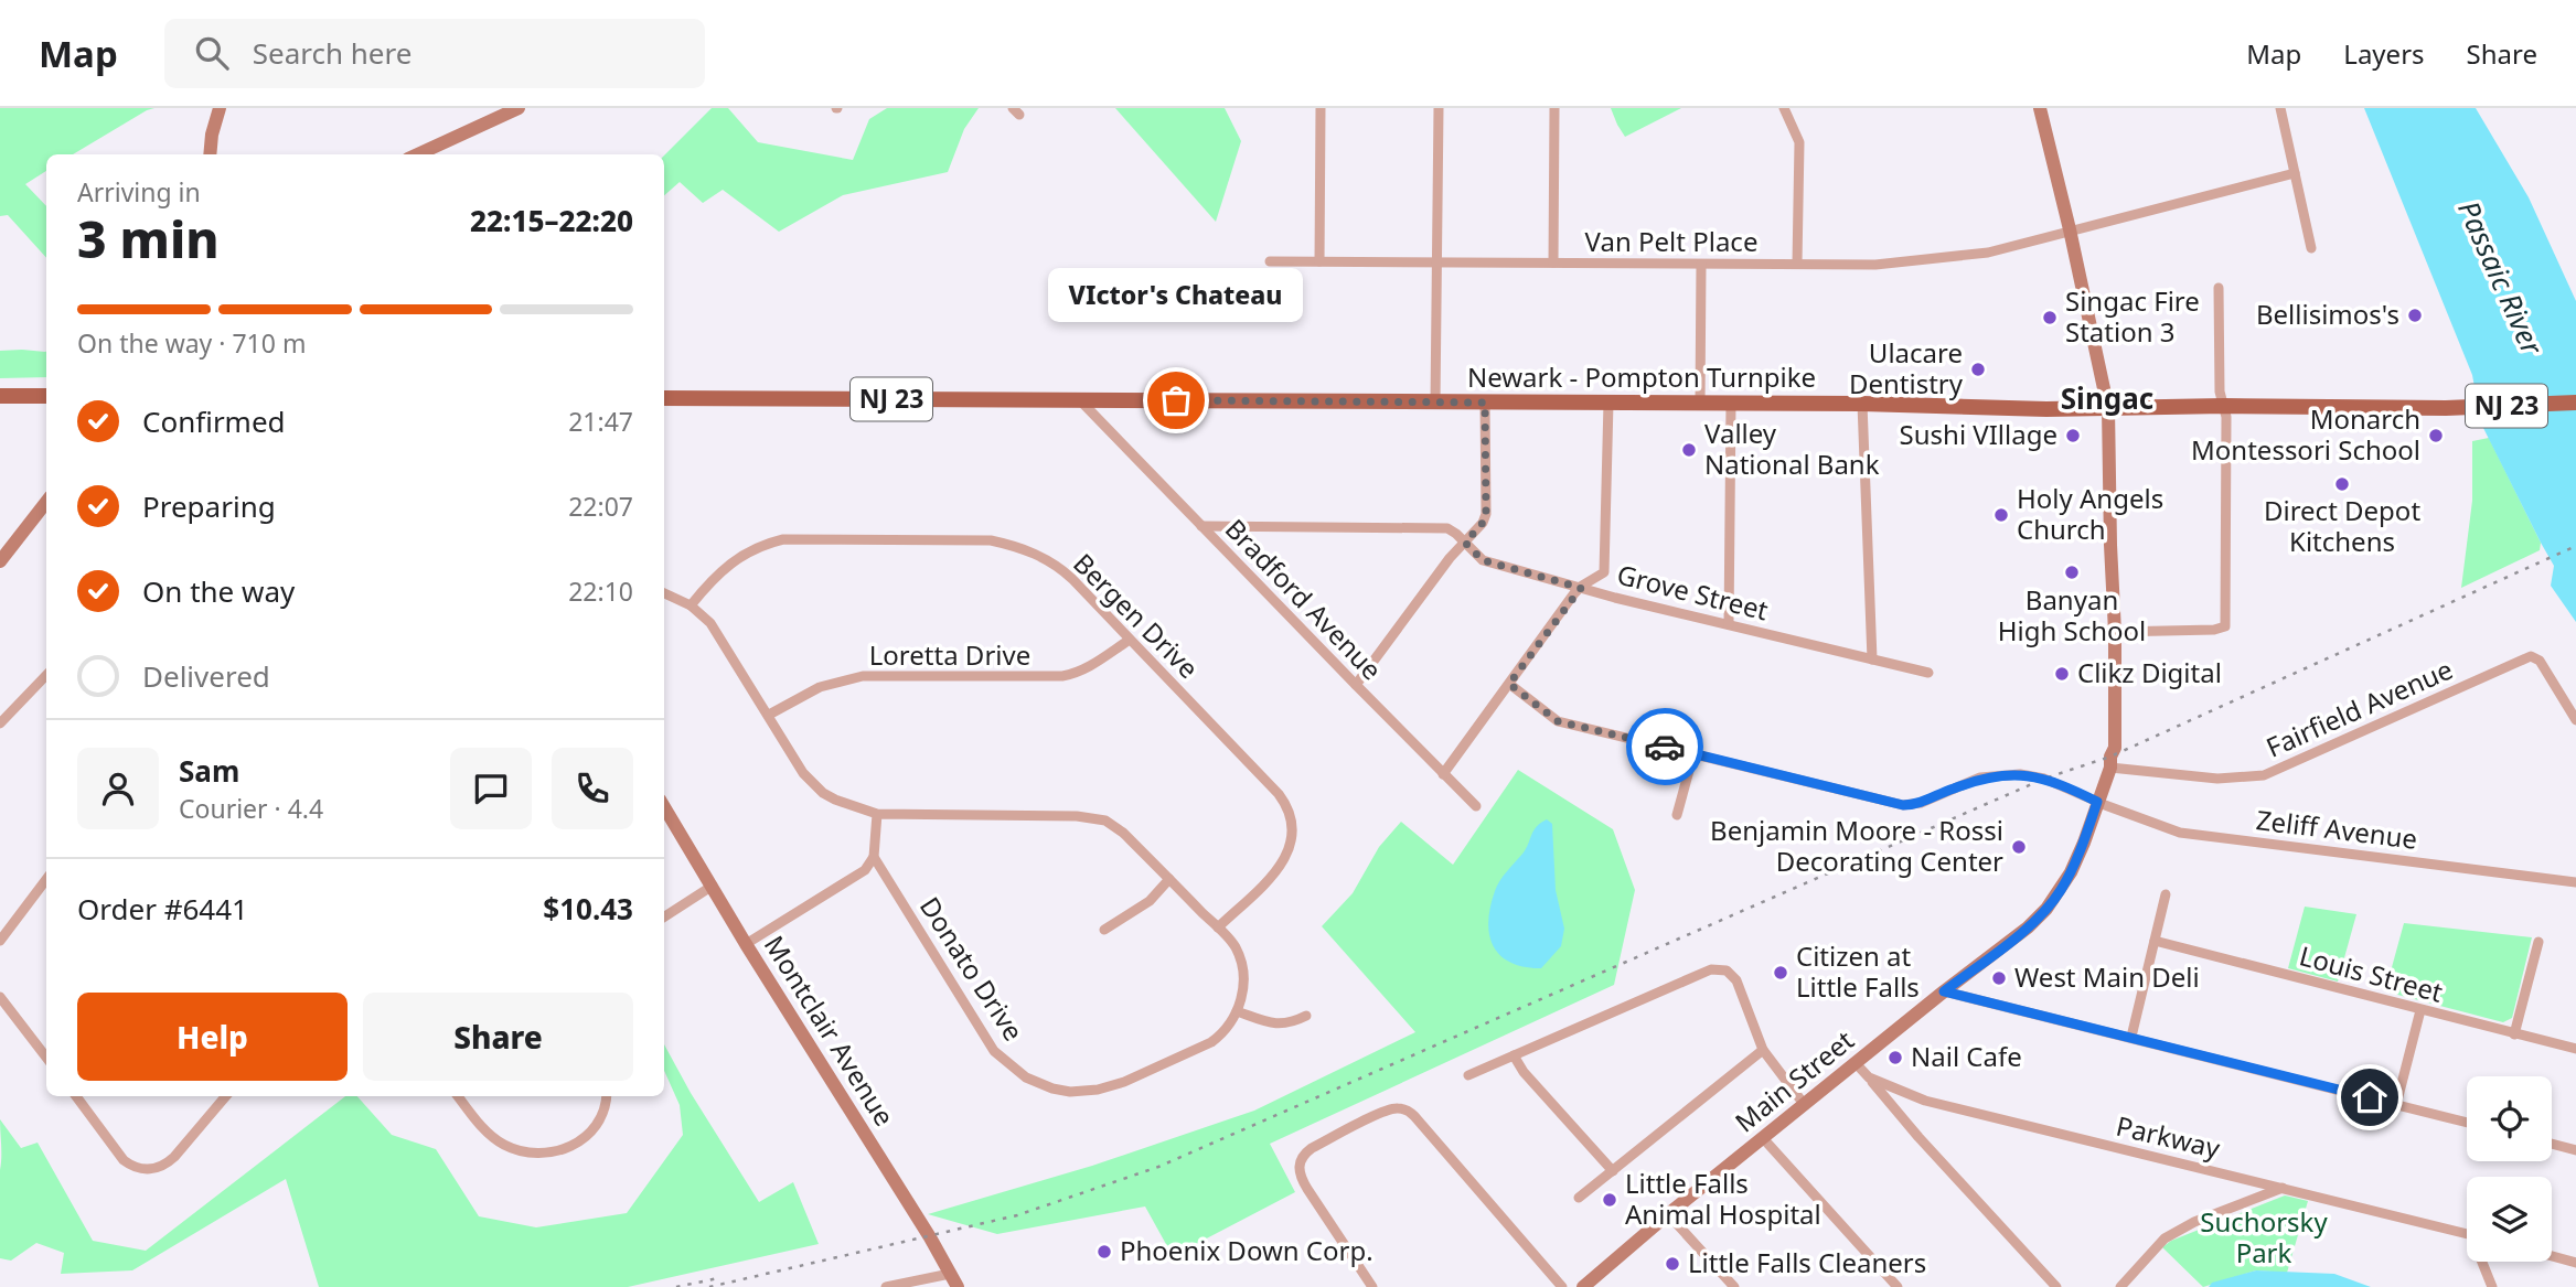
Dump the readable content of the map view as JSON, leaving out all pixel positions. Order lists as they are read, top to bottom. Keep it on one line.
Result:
{"streets":{"main road":["Newark - Pompton Turnpike","NJ 23","Montclair Avenue","Main Street"],"street":["Van Pelt Place","Grove Street","Bradford Avenue","Bergen Drive","Loretta Drive","Fairfield Avenue","Zeliff Avenue","Donato Drive","Louis Street","Parkway"]},"crossings":[["Van Pelt Place","Main Street"],["Newark - Pompton Turnpike","NJ 23"],["Newark - Pompton Turnpike","Bradford Avenue"],["Newark - Pompton Turnpike","Main Street"],["NJ 23","Bradford Avenue"],["Grove Street","Bradford Avenue"],["Bergen Drive","Loretta Drive"],["Fairfield Avenue","Main Street"],["Zeliff Avenue","Main Street"],["Main Street","Parkway"]],"districts":["Singac"],"water":["Passaic River"],"parks":["Suchorsky Park"],"places":["Bellisimos's","Singac Fire Station 3","Ulacare Dentistry","VIctor's Chateau","Sushi VIllage","Monarch Montessori School","Valley National Bank","Direct Depot Kitchens","Holy Angels Church","Banyan High School","Clikz Digital","Benjamin Moore - Rossi Decorating Center","Citizen at Little Falls","West Main Deli","Nail Cafe","Little Falls Animal Hospital","Phoenix Down Corp.","Little Falls Cleaners"],"page":{"header":"Map","search":"Search here","nav":["Map","Layers","Share"],"heading":["3 min","Arriving in","22:15–22:20"],"panel":["Sam","Courier · 4.4","Order #6441","$10.43"],"bubble":"VIctor's Chateau","bar":"On the way · 710 m","list":[["Confirmed","21:47"],["Preparing","22:07"],["On the way","22:10"],"Delivered"],"buttons":["Help","Share"]}}
